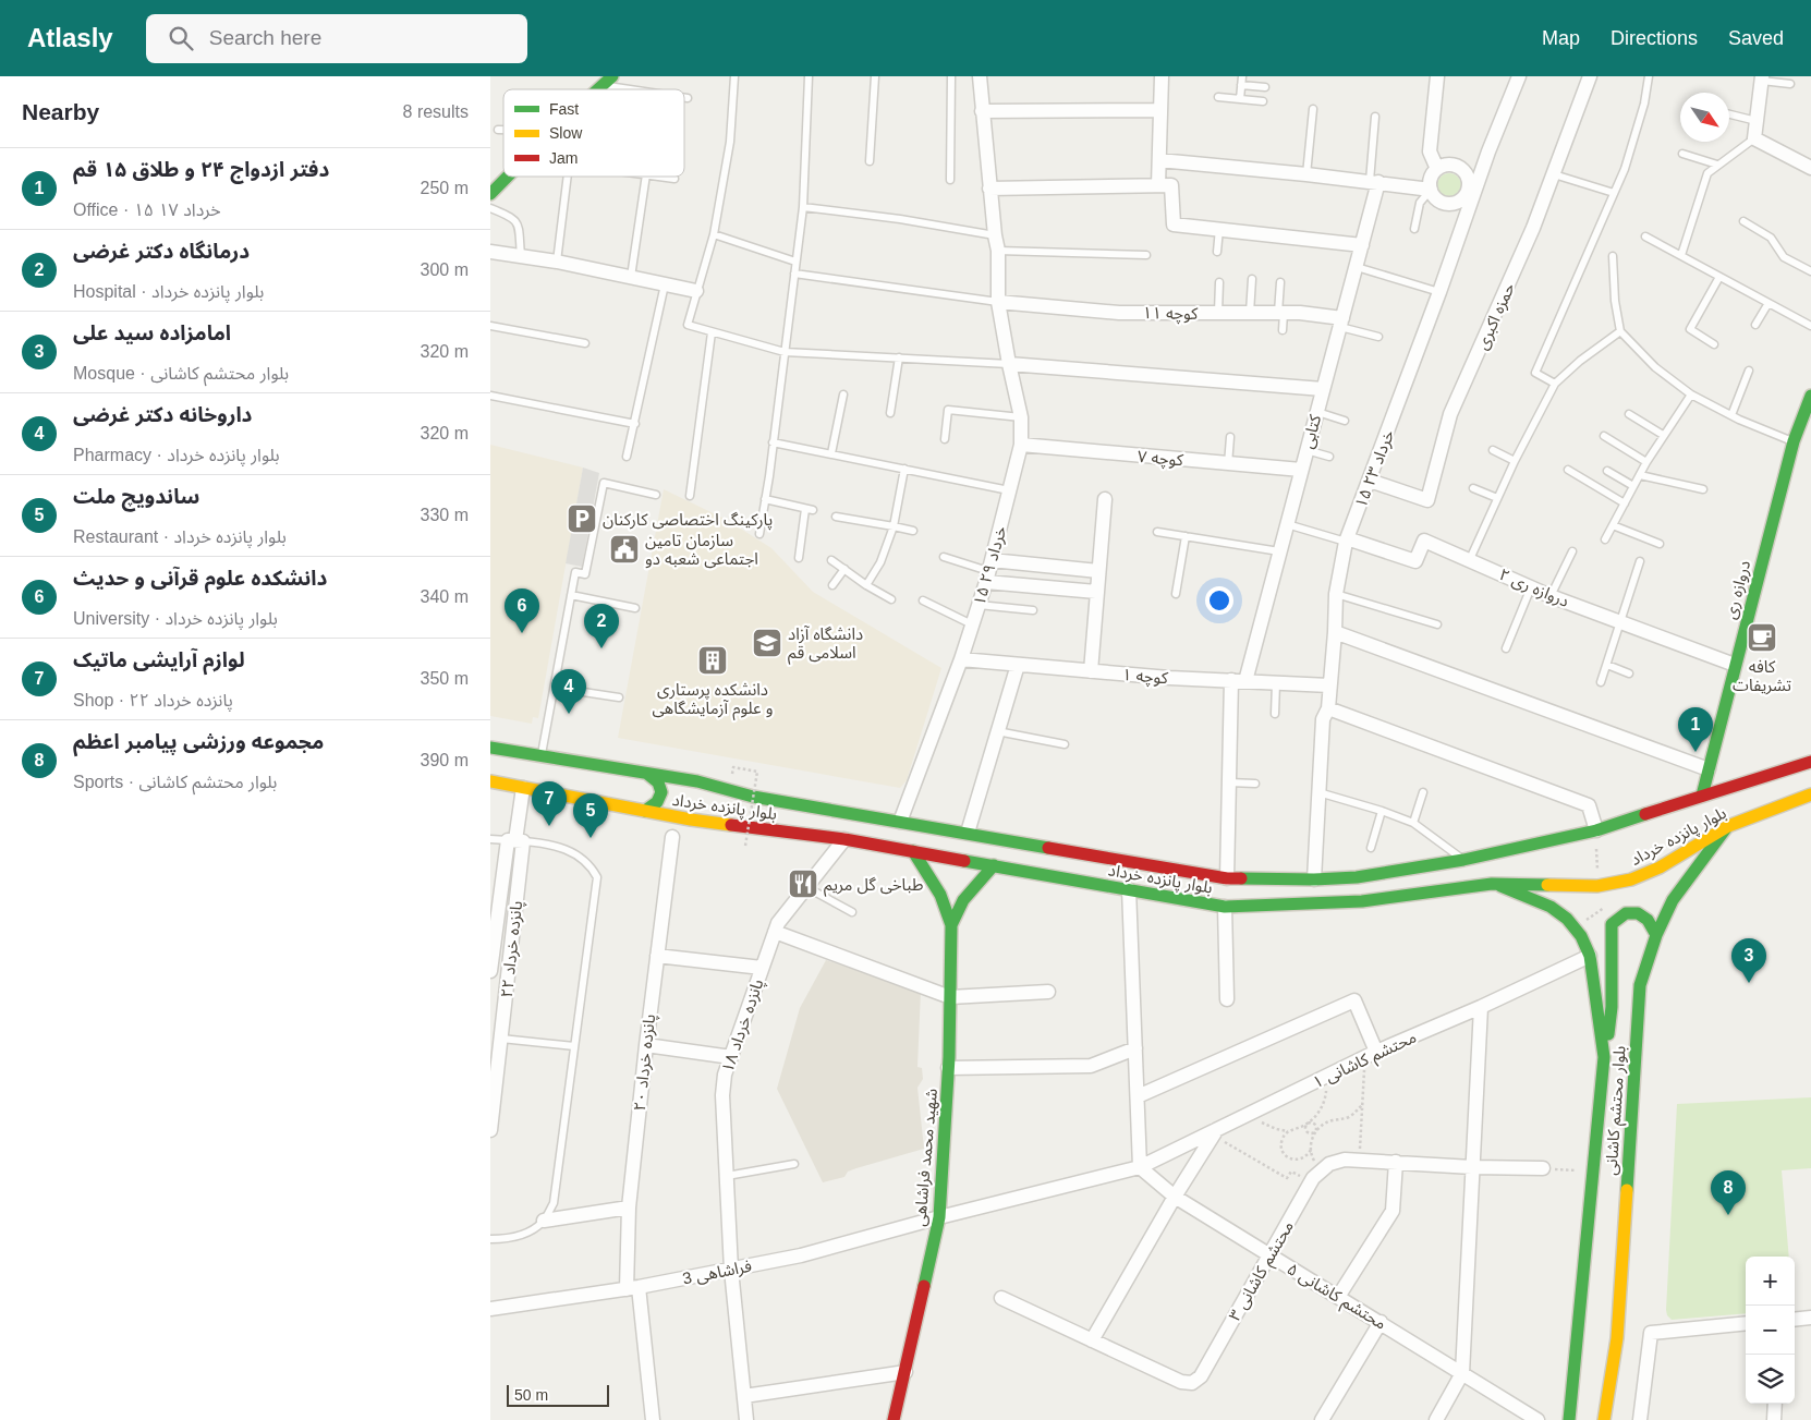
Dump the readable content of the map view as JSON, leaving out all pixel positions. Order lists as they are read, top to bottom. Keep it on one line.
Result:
{"streets":{"main road":["دروازه ری","بلوار پانزده خرداد","بلوار محتشم کاشانی","شهید محمد فراشاهی"],"street":["کوچه ۱۱","حمزه اکبری","کتابی","کوچه ۷","۱۵ خرداد ۲۳","۱۵ خرداد ۲۹","دروازه ری ۲","کوچه ۱","پانزده خرداد ۲۲","پانزده خرداد ۱۸","محتشم کاشانی ۱","پانزده خرداد ۲۰","محتشم کاشانی ۳","فراشاهی 3","محتشم کاشانی ۵"]},"crossings":[["کوچه ۱۱","کتابی"],["کوچه ۱۱","۱۵ خرداد ۲۹"],["حمزه اکبری","۱۵ خرداد ۲۳"],["کتابی","کوچه ۷"],["کتابی","کوچه ۱"],["کوچه ۷","۱۵ خرداد ۲۹"],["۱۵ خرداد ۲۳","دروازه ری ۲"],["۱۵ خرداد ۲۳","کوچه ۱"],["۱۵ خرداد ۲۳","بلوار پانزده خرداد"],["۱۵ خرداد ۲۹","کوچه ۱"],["۱۵ خرداد ۲۹","بلوار پانزده خرداد"],["دروازه ری ۲","دروازه ری"],["دروازه ری","بلوار پانزده خرداد"],["بلوار پانزده خرداد","پانزده خرداد ۲۲"],["بلوار پانزده خرداد","پانزده خرداد ۱۸"],["بلوار پانزده خرداد","بلوار محتشم کاشانی"],["پانزده خرداد ۱۸","فراشاهی 3"],["محتشم کاشانی ۱","بلوار محتشم کاشانی"],["محتشم کاشانی ۱","فراشاهی 3"],["محتشم کاشانی ۱","محتشم کاشانی ۵"],["پانزده خرداد ۲۰","فراشاهی 3"],["شهید محمد فراشاهی","فراشاهی 3"],["محتشم کاشانی ۳","محتشم کاشانی ۵"],["فراشاهی 3","محتشم کاشانی ۵"]],"places":{"parking":["پارکینگ اختصاصی کارکنان"],"public building":["سازمان تامین اجتماعی شعبه دو"],"cafe":["کافه تشریفات"],"school or university":["دانشگاه آزاد اسلامی قم"],"building":["دانشکده پرستاری و علوم آزمایشگاهی"],"restaurant":["طباخی گل مریم"]},"legend":["Fast","Slow","Jam"],"scale_bar":"50 m","north":"bottom right","page":{"header":"Atlasly","search":"Search here","nav":["Map","Directions","Saved"],"heading":["Nearby","8 results"],"list":[{"mark":"1","name":"دفتر ازدواج ۲۴ و طلاق ۱۵ قم","note":"Office · ۱۵ خرداد ۱۷","value":"250 m"},{"mark":"2","name":"درمانگاه دکتر غرضی","note":"Hospital · بلوار پانزده خرداد","value":"300 m"},{"mark":"3","name":"امامزاده سید علی","note":"Mosque · بلوار محتشم کاشانی","value":"320 m"},{"mark":"4","name":"داروخانه دکتر غرضی","note":"Pharmacy · بلوار پانزده خرداد","value":"320 m"},{"mark":"5","name":"ساندویچ ملت","note":"Restaurant · بلوار پانزده خرداد","value":"330 m"},{"mark":"6","name":"دانشکده علوم قرآنی و حدیث","note":"University · بلوار پانزده خرداد","value":"340 m"},{"mark":"7","name":"لوازم آرایشی ماتیک","note":"Shop · پانزده خرداد ۲۲","value":"350 m"},{"mark":"8","name":"مجموعه ورزشی پیامبر اعظم","note":"Sports · بلوار محتشم کاشانی","value":"390 m"}],"pins":["6","2","4","1","7","5","3","8"],"map_buttons":["+","−"],"scale":"50 m"}}
